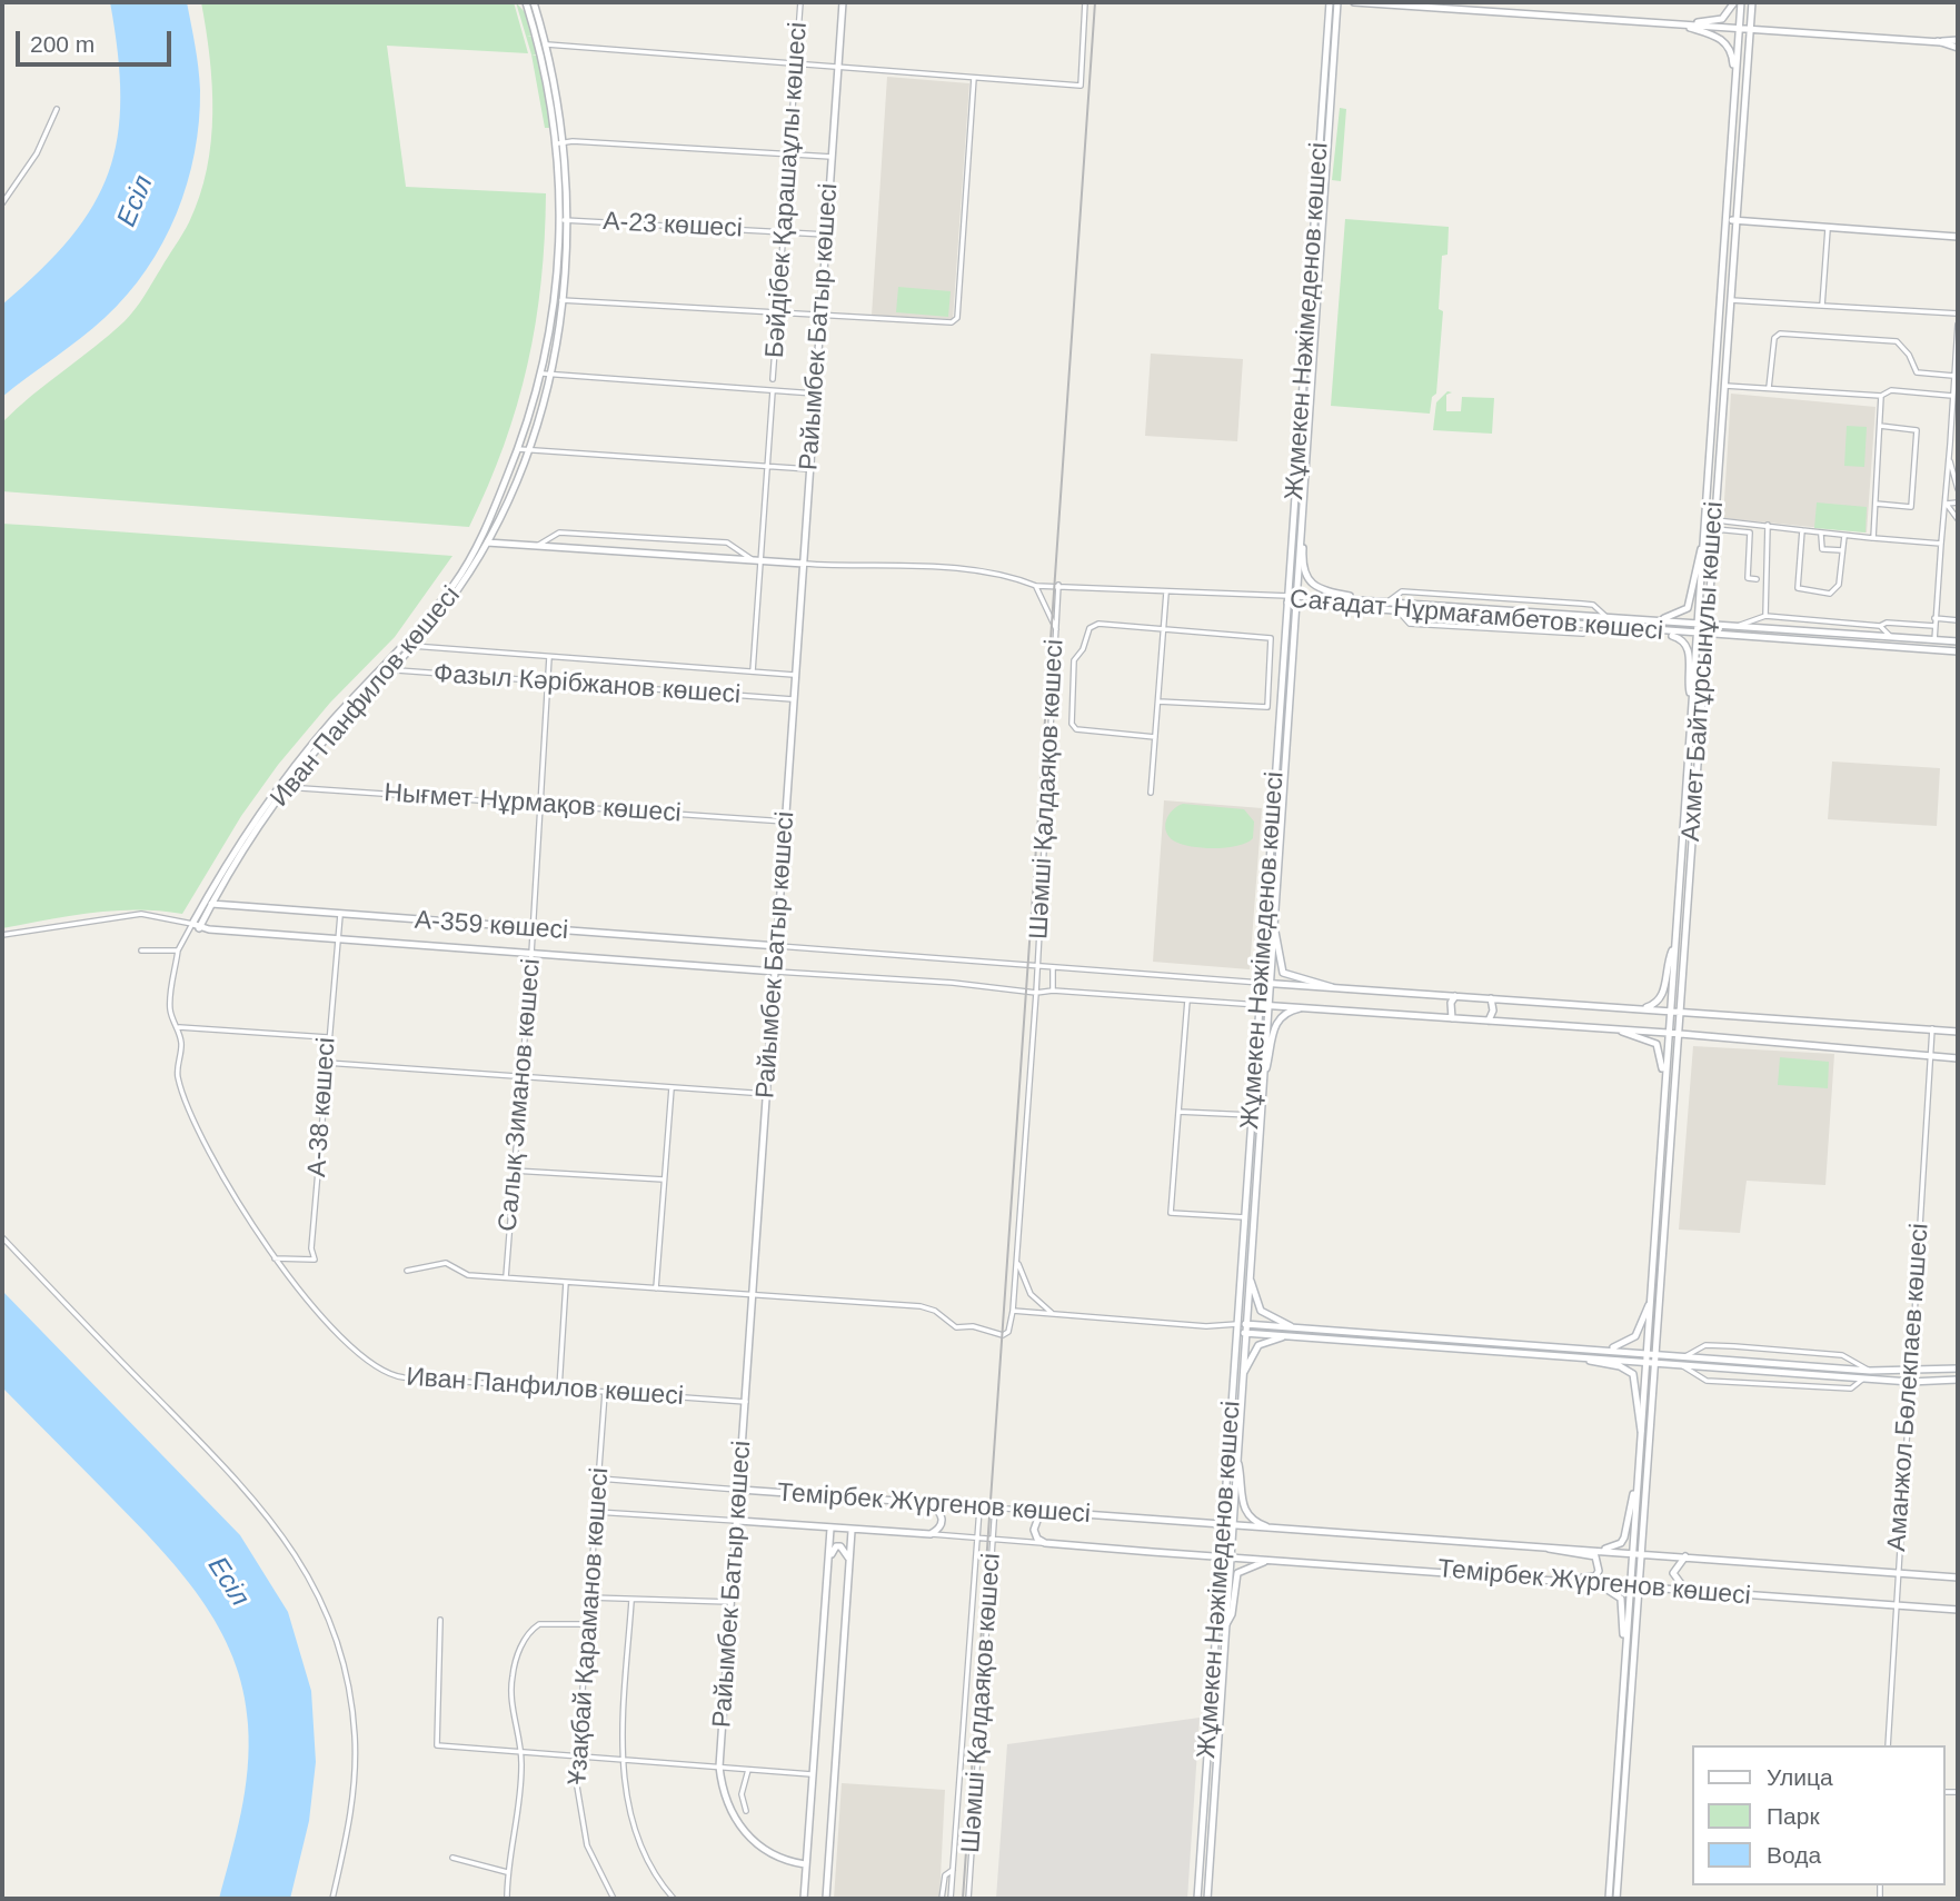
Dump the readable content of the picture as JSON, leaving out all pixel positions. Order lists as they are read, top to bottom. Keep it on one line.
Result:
{"streets":{"street":["Бәйдібек Қарашаұлы көшесі","А-23 көшесі","Жұмекен Нәжімеденов көшесі","Райымбек Батыр көшесі","Сағадат Нұрмағамбетов көшесі","Ахмет Байтұрсынұлы көшесі","Фазыл Кәрібжанов көшесі","Иван Панфилов көшесі","Шәмші Қалдаяқов көшесі","Нығмет Нұрмақов көшесі","А-359 көшесі","Салық Зиманов көшесі","А-38 көшесі","Аманжол Бөлекпаев көшесі","Темірбек Жүргенов көшесі","Ұзақбай Қараманов көшесі"]},"crossings":[["Бәйдібек Қарашаұлы көшесі","А-23 көшесі"],["А-23 көшесі","Райымбек Батыр көшесі"],["А-23 көшесі","Иван Панфилов көшесі"],["Жұмекен Нәжімеденов көшесі","Сағадат Нұрмағамбетов көшесі"],["Жұмекен Нәжімеденов көшесі","Темірбек Жүргенов көшесі"],["Райымбек Батыр көшесі","Фазыл Кәрібжанов көшесі"],["Райымбек Батыр көшесі","Иван Панфилов көшесі"],["Райымбек Батыр көшесі","Нығмет Нұрмақов көшесі"],["Райымбек Батыр көшесі","А-359 көшесі"],["Райымбек Батыр көшесі","Темірбек Жүргенов көшесі"],["Сағадат Нұрмағамбетов көшесі","Ахмет Байтұрсынұлы көшесі"],["Сағадат Нұрмағамбетов көшесі","Шәмші Қалдаяқов көшесі"],["Фазыл Кәрібжанов көшесі","Иван Панфилов көшесі"],["Фазыл Кәрібжанов көшесі","Салық Зиманов көшесі"],["Иван Панфилов көшесі","Нығмет Нұрмақов көшесі"],["Иван Панфилов көшесі","А-359 көшесі"],["Иван Панфилов көшесі","А-38 көшесі"],["Иван Панфилов көшесі","Ұзақбай Қараманов көшесі"],["Шәмші Қалдаяқов көшесі","Темірбек Жүргенов көшесі"],["Нығмет Нұрмақов көшесі","Салық Зиманов көшесі"],["А-359 көшесі","Салық Зиманов көшесі"],["А-359 көшесі","А-38 көшесі"],["Аманжол Бөлекпаев көшесі","Темірбек Жүргенов көшесі"],["Темірбек Жүргенов көшесі","Ұзақбай Қараманов көшесі"]],"water":["Есіл"],"legend":["Улица","Парк","Вода"],"scale_bar":"200 m"}
